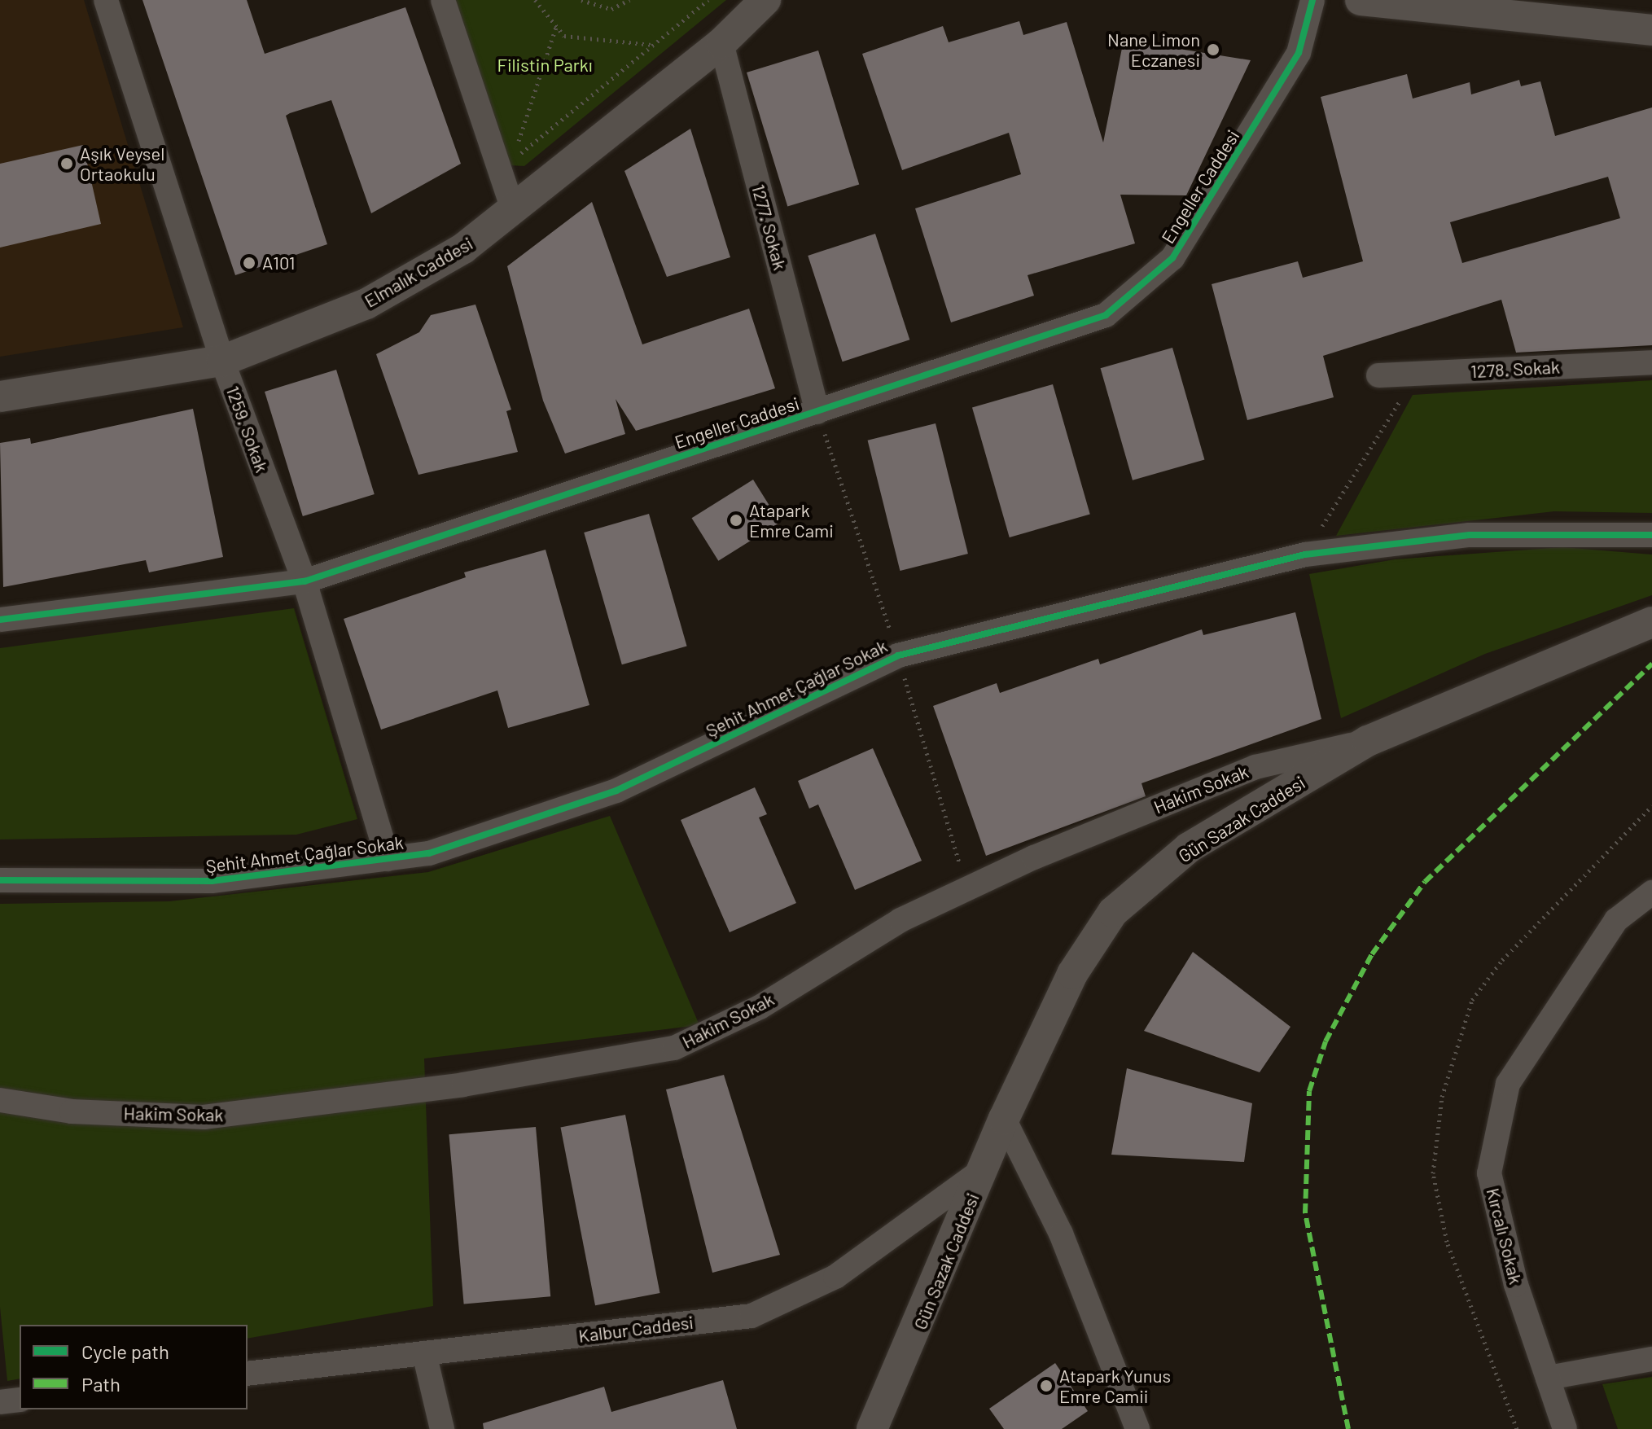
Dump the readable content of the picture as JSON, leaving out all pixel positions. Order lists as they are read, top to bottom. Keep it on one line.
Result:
{"streets":{"street":["Engeller Caddesi","1277. Sokak","Elmalık Caddesi","1278. Sokak","1259. Sokak","Şehit Ahmet Çağlar Sokak","Hakim Sokak","Gün Sazak Caddesi","Kırcalı Sokak","Kalbur Caddesi"]},"crossings":[["Engeller Caddesi","1277. Sokak"],["Engeller Caddesi","1259. Sokak"],["1277. Sokak","Elmalık Caddesi"],["Elmalık Caddesi","1259. Sokak"],["1259. Sokak","Şehit Ahmet Çağlar Sokak"],["Hakim Sokak","Gün Sazak Caddesi"],["Gün Sazak Caddesi","Kalbur Caddesi"]],"parks":["Filistin Parkı"],"places":["Nane Limon Eczanesi","Aşık Veysel Ortaokulu","A101","Atapark Emre Cami","Atapark Yunus Emre Camii"],"legend":["Cycle path","Path"]}
